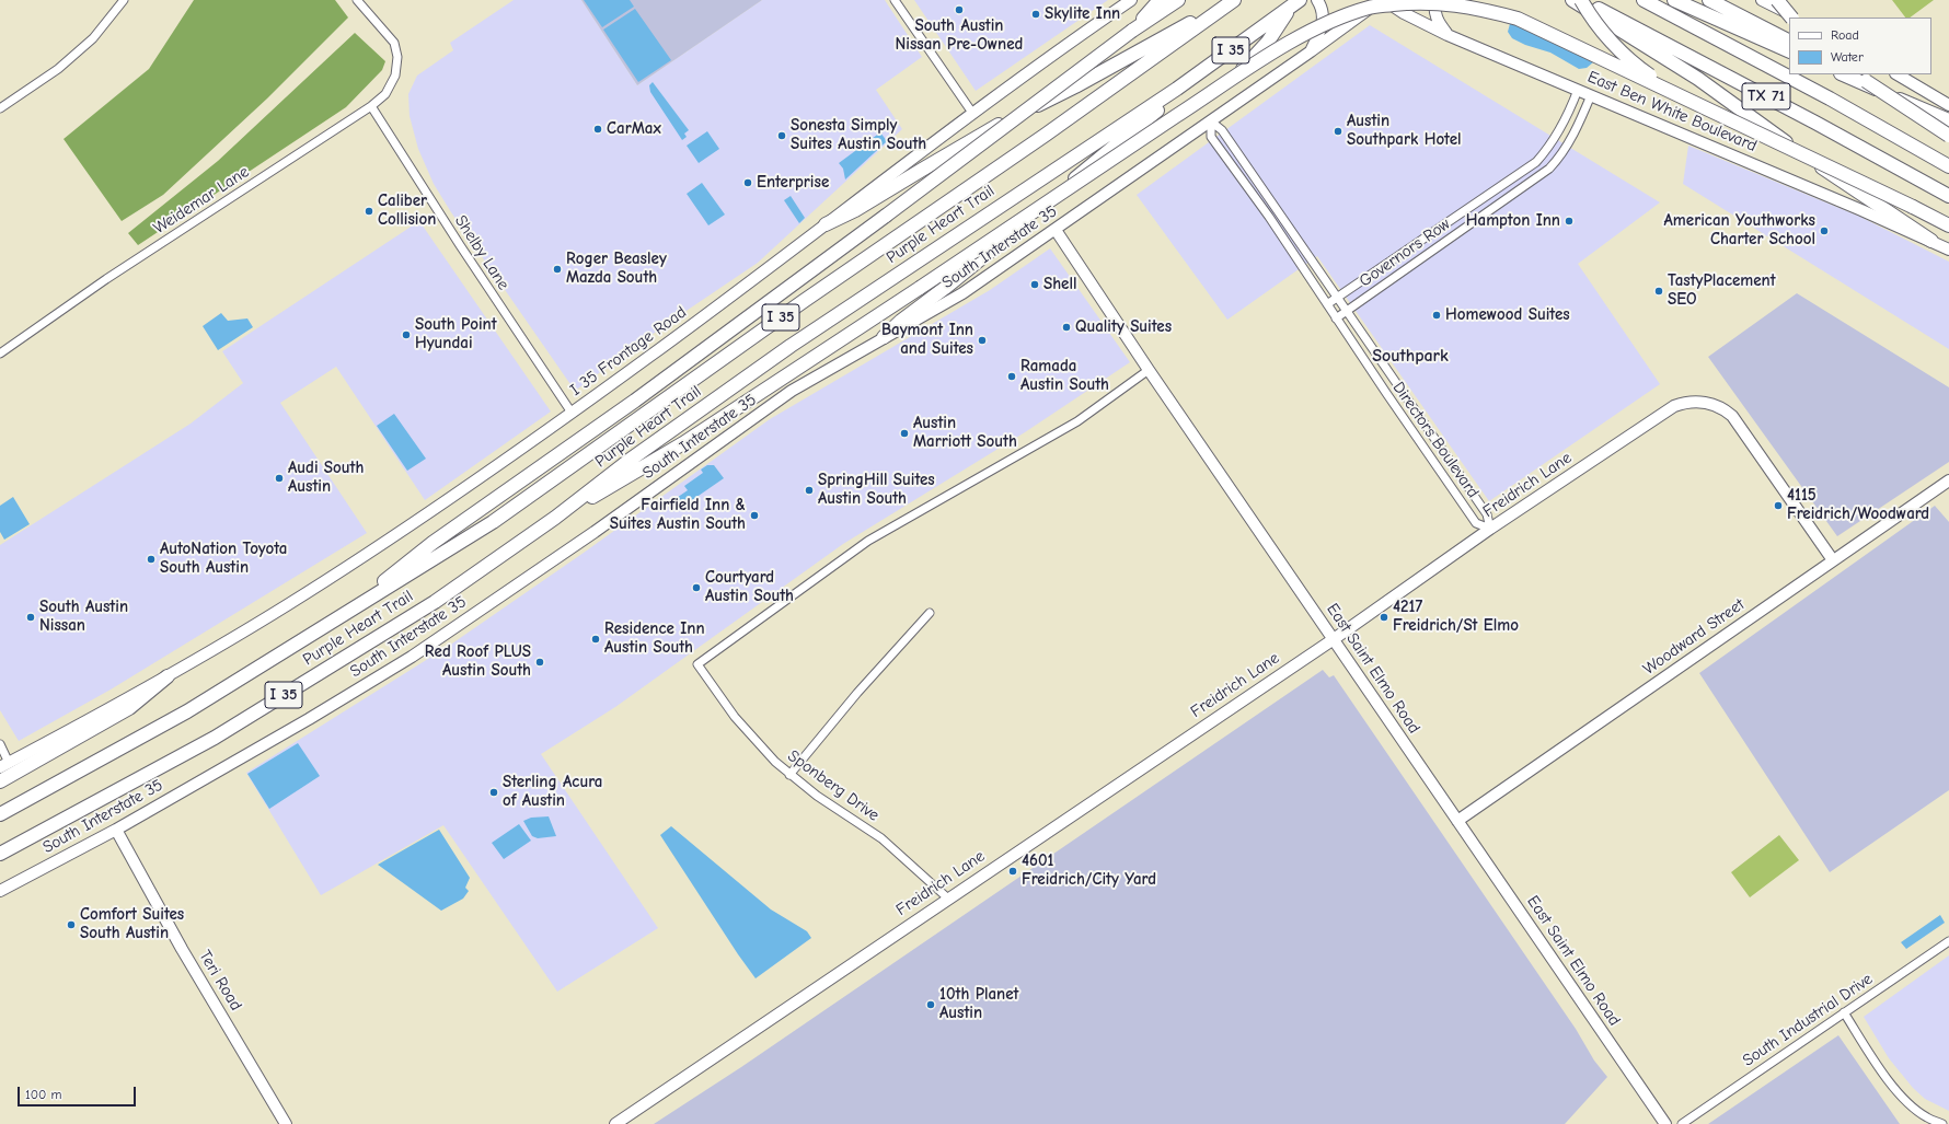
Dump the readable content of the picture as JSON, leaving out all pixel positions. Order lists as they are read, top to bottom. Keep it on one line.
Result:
{"streets":{"highway":["I 35","TX 71","Purple Heart Trail"],"main road":["East Ben White Boulevard","South Interstate 35","I 35 Frontage Road","Freidrich Lane","Woodward Street","East Saint Elmo Road","Teri Road"],"street":["Weidemar Lane","Shelby Lane","Governors Row","Directors Boulevard","Sponberg Drive","South Industrial Drive"]},"crossings":[["East Ben White Boulevard","South Interstate 35"],["East Ben White Boulevard","Governors Row"],["Weidemar Lane","Shelby Lane"],["South Interstate 35","Directors Boulevard"],["South Interstate 35","East Saint Elmo Road"],["South Interstate 35","Teri Road"],["Shelby Lane","I 35 Frontage Road"],["Governors Row","Directors Boulevard"],["Directors Boulevard","Freidrich Lane"],["Freidrich Lane","Woodward Street"],["Freidrich Lane","East Saint Elmo Road"],["Freidrich Lane","Sponberg Drive"],["Woodward Street","East Saint Elmo Road"],["East Saint Elmo Road","Sponberg Drive"]],"districts":["Southpark"],"places":["South Austin Nissan Pre-Owned","Skylite Inn","CarMax","Austin Southpark Hotel","Sonesta Simply Suites Austin South","Enterprise","Caliber Collision","Hampton Inn","American Youthworks Charter School","Roger Beasley Mazda South","Shell","TastyPlacement SEO","Homewood Suites","Quality Suites","South Point Hyundai","Baymont Inn and Suites","Ramada Austin South","Austin Marriott South","Audi South Austin","SpringHill Suites Austin South","4115 Freidrich/Woodward","Fairfield Inn & Suites Austin South","AutoNation Toyota South Austin","Courtyard Austin South","South Austin Nissan","4217 Freidrich/St Elmo","Residence Inn Austin South","Red Roof PLUS Austin South","Sterling Acura of Austin","4601 Freidrich/City Yard","Comfort Suites South Austin","10th Planet Austin"],"legend":["Road","Water"],"scale_bar":"100 m"}
